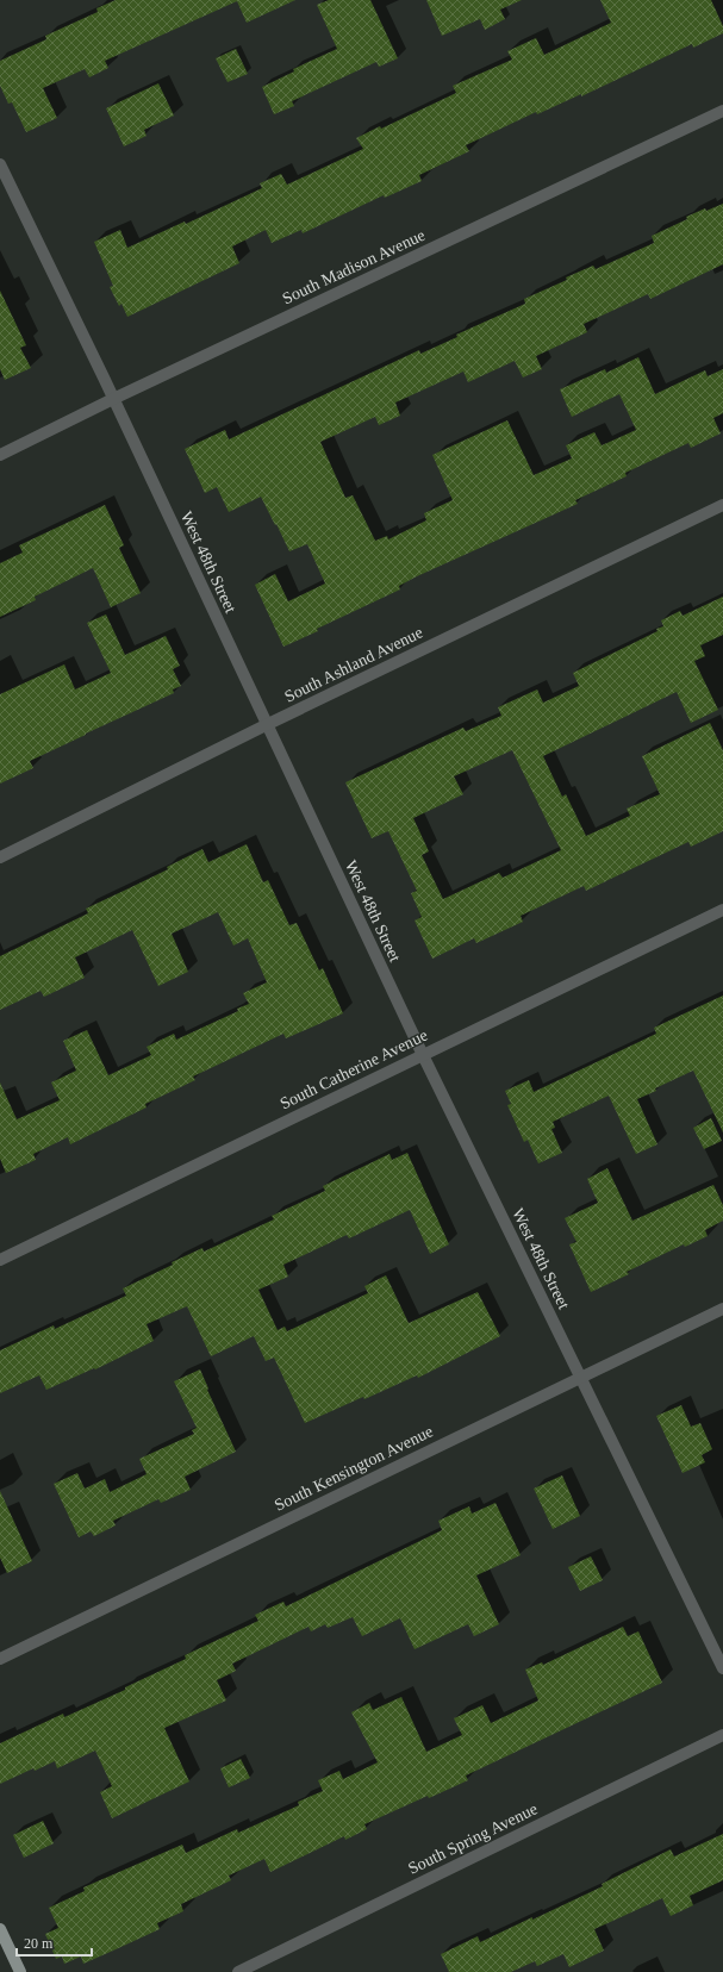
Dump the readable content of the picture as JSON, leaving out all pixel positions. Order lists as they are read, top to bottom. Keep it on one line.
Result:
{"streets":{"street":["South Madison Avenue","West 48th Street","South Ashland Avenue","South Catherine Avenue","South Kensington Avenue","South Spring Avenue"]},"crossings":[["South Madison Avenue","West 48th Street"],["West 48th Street","South Ashland Avenue"],["West 48th Street","South Catherine Avenue"],["West 48th Street","South Kensington Avenue"]],"scale_bar":"20 m"}
